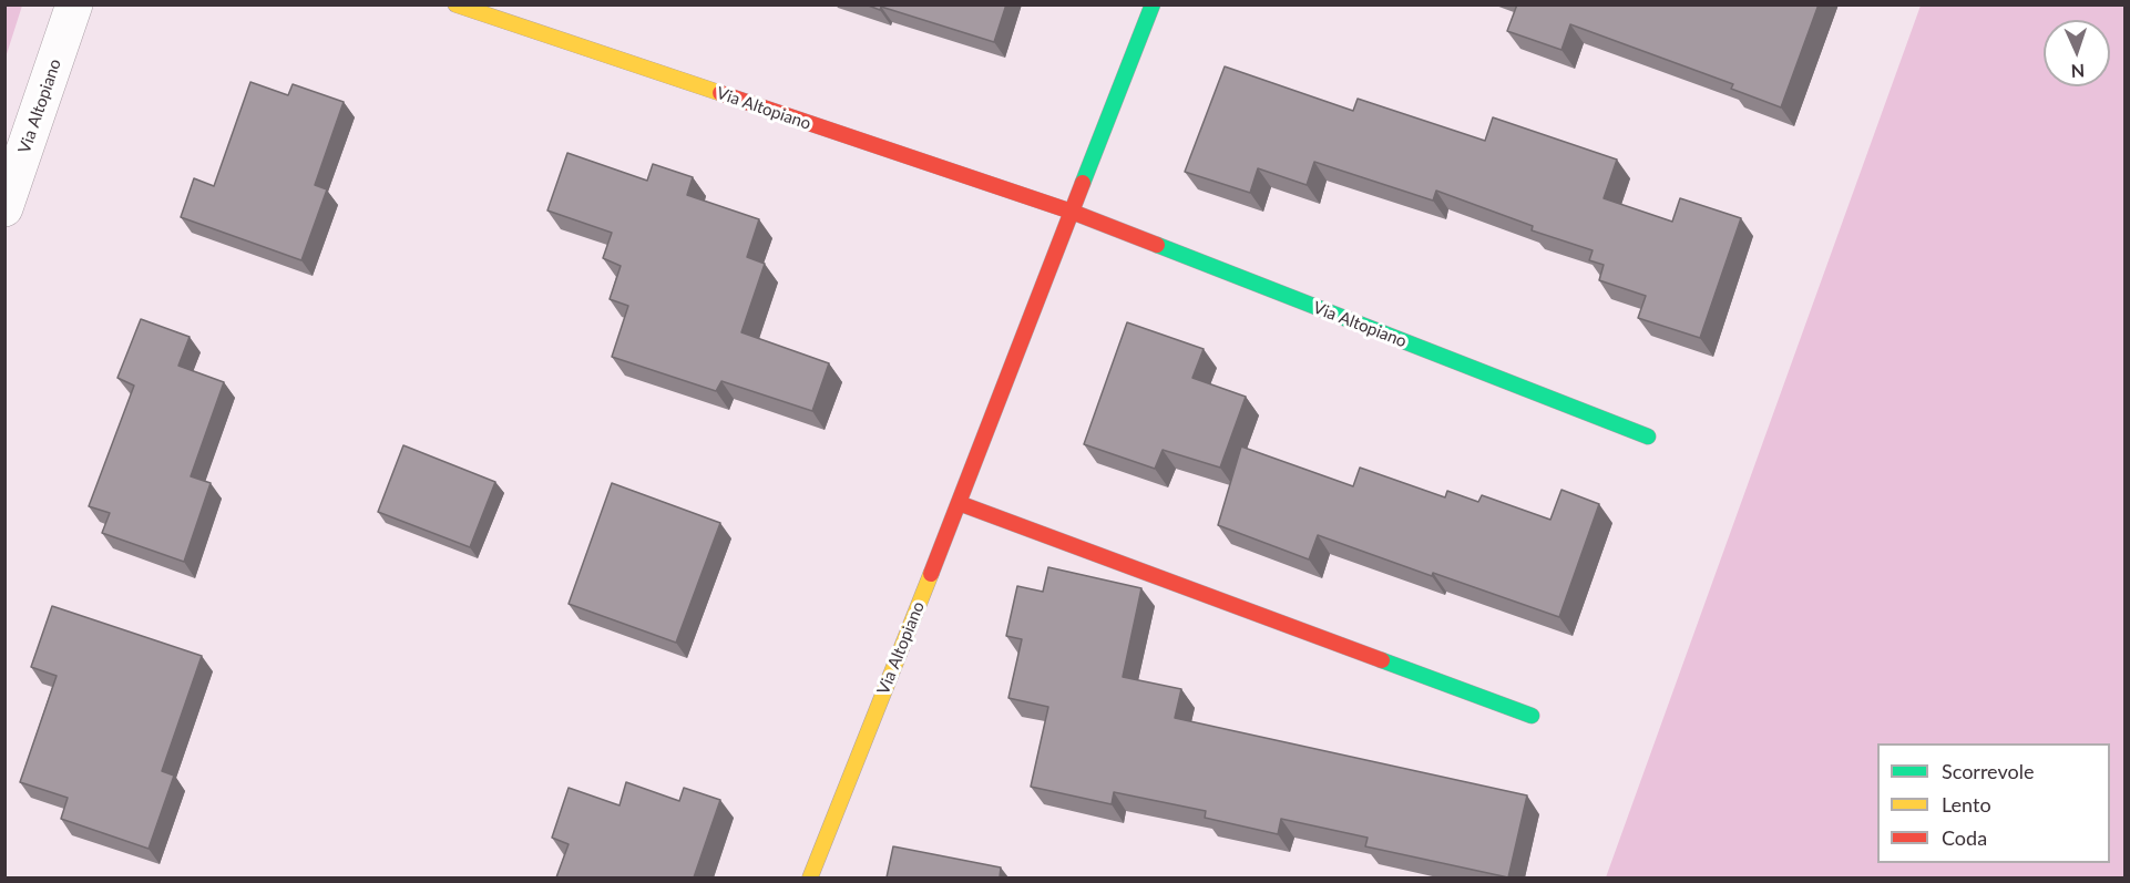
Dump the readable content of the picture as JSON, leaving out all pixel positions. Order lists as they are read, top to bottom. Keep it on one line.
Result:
{"streets":{"street":["Via Altopiano"]},"legend":["Scorrevole","Lento","Coda"],"north":"bottom"}
